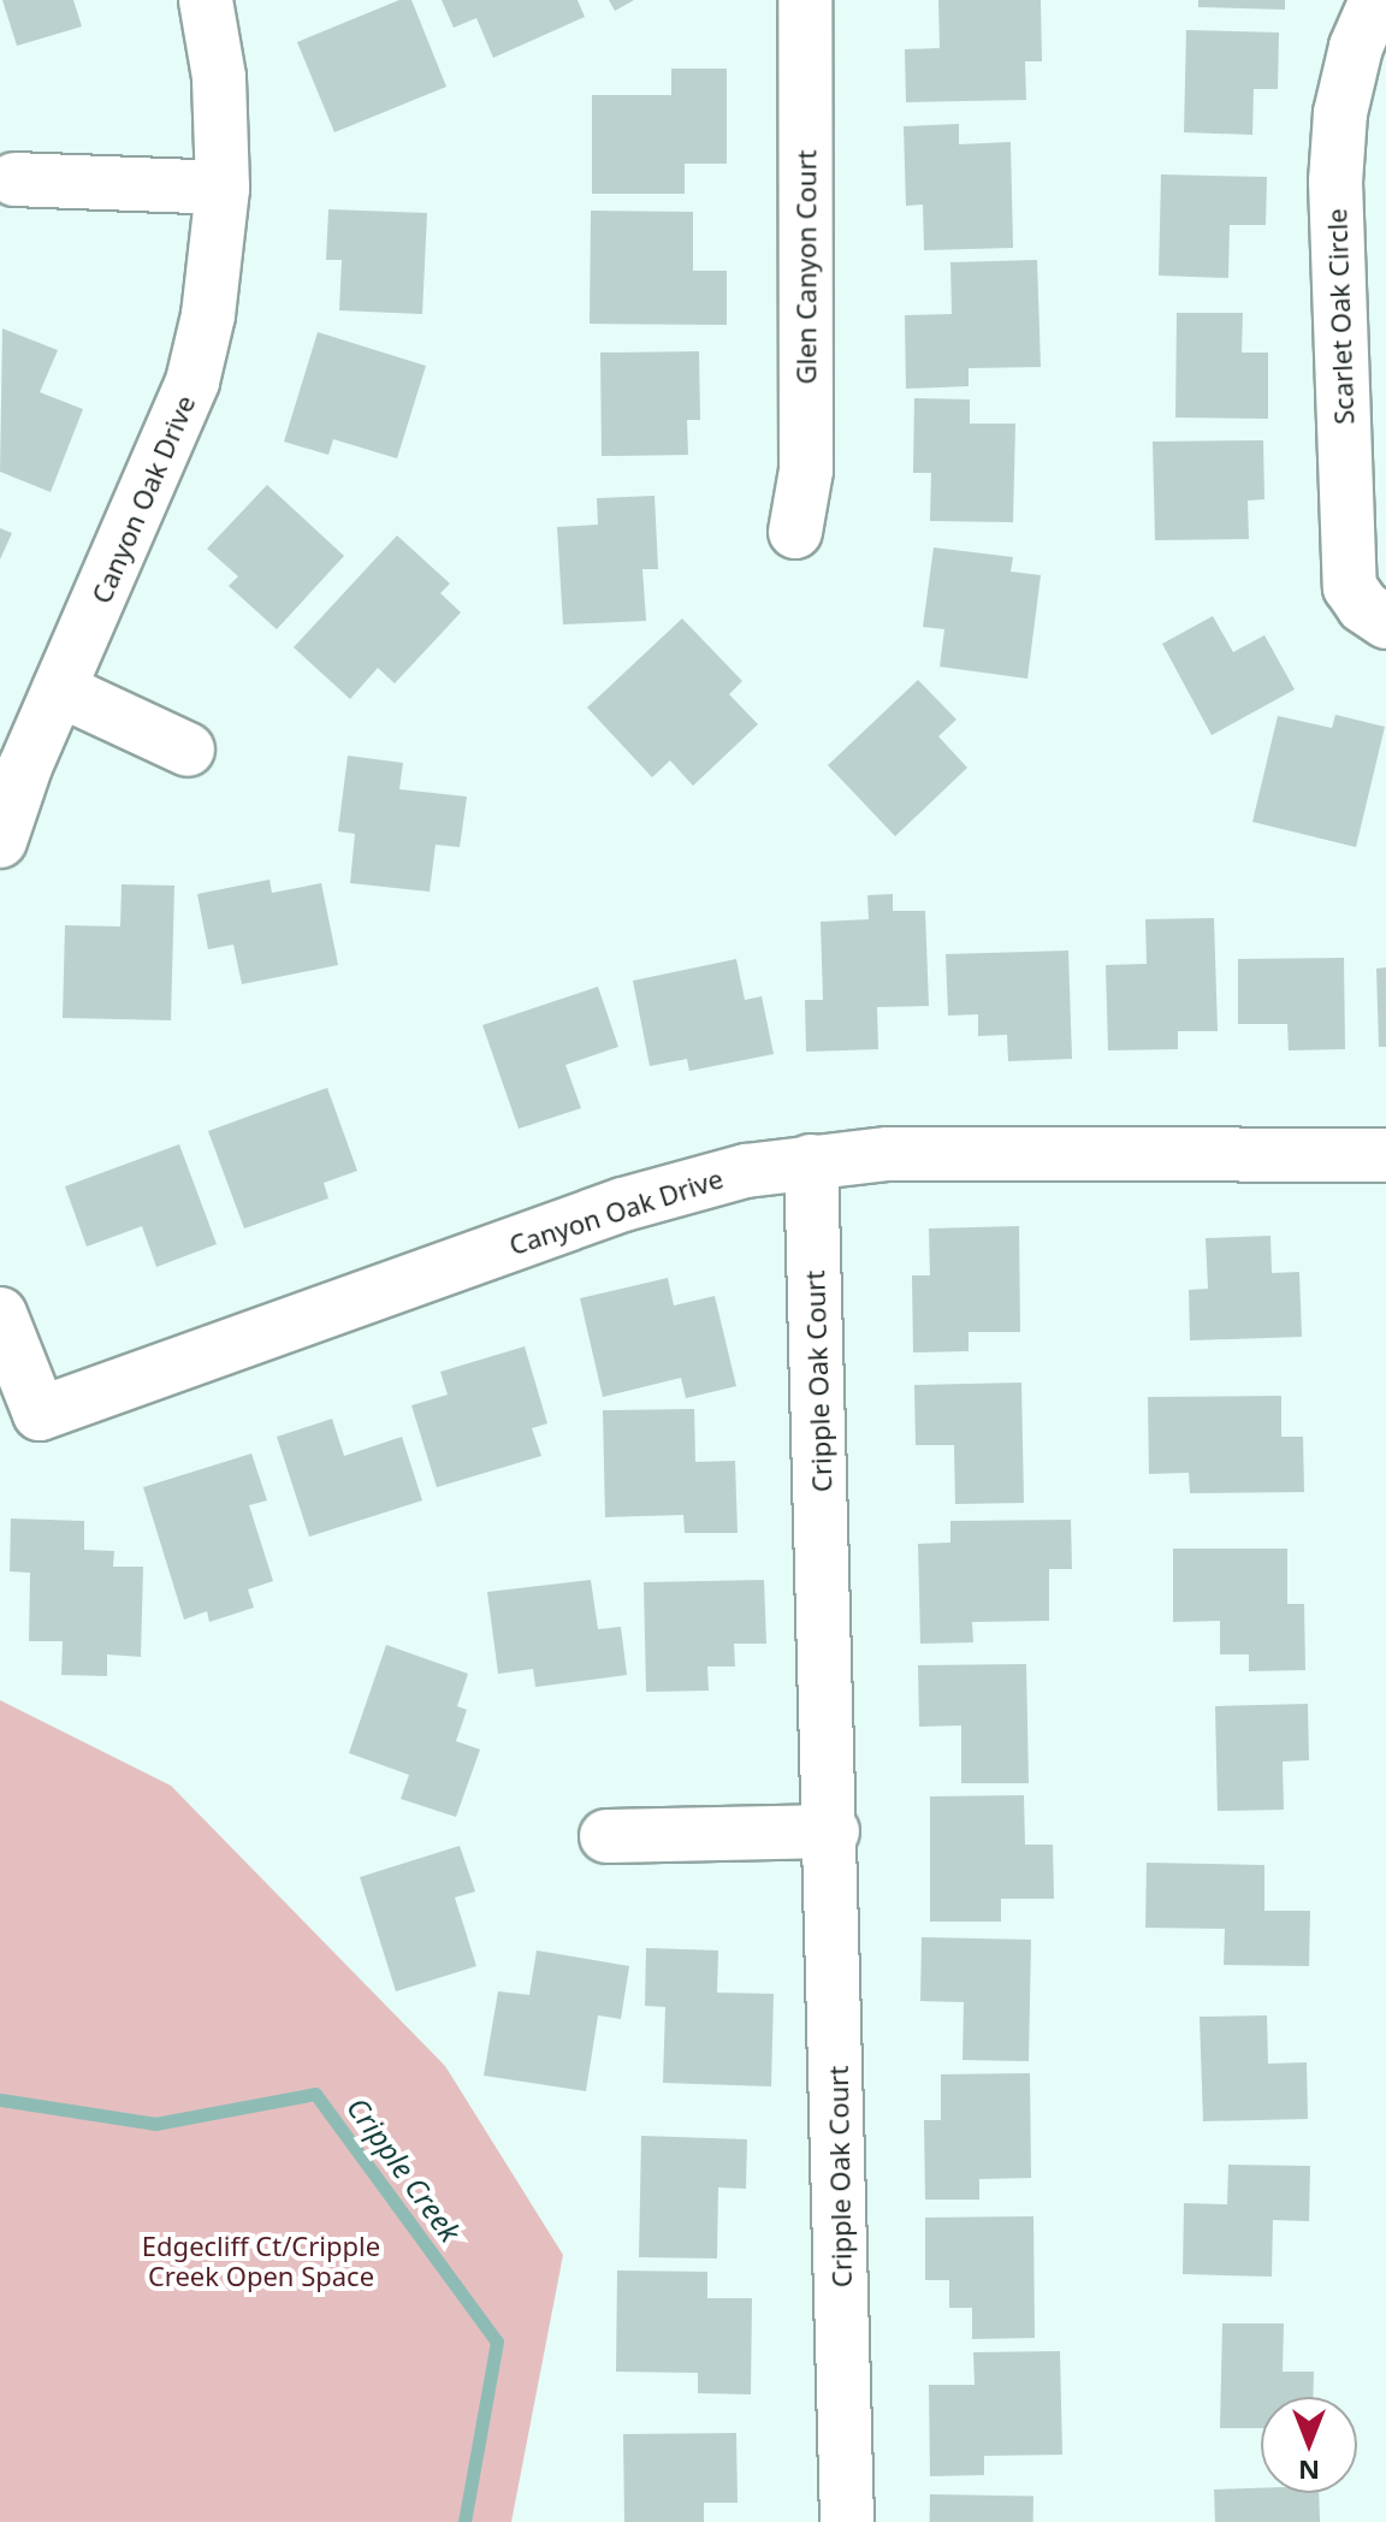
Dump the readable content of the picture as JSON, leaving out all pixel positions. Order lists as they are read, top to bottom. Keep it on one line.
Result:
{"streets":{"street":["Glen Canyon Court","Scarlet Oak Circle","Canyon Oak Drive","Cripple Oak Court"]},"crossings":[["Canyon Oak Drive","Cripple Oak Court"]],"water":["Cripple Creek"],"parks":["Edgecliff Ct/Cripple Creek Open Space"],"north":"bottom"}
